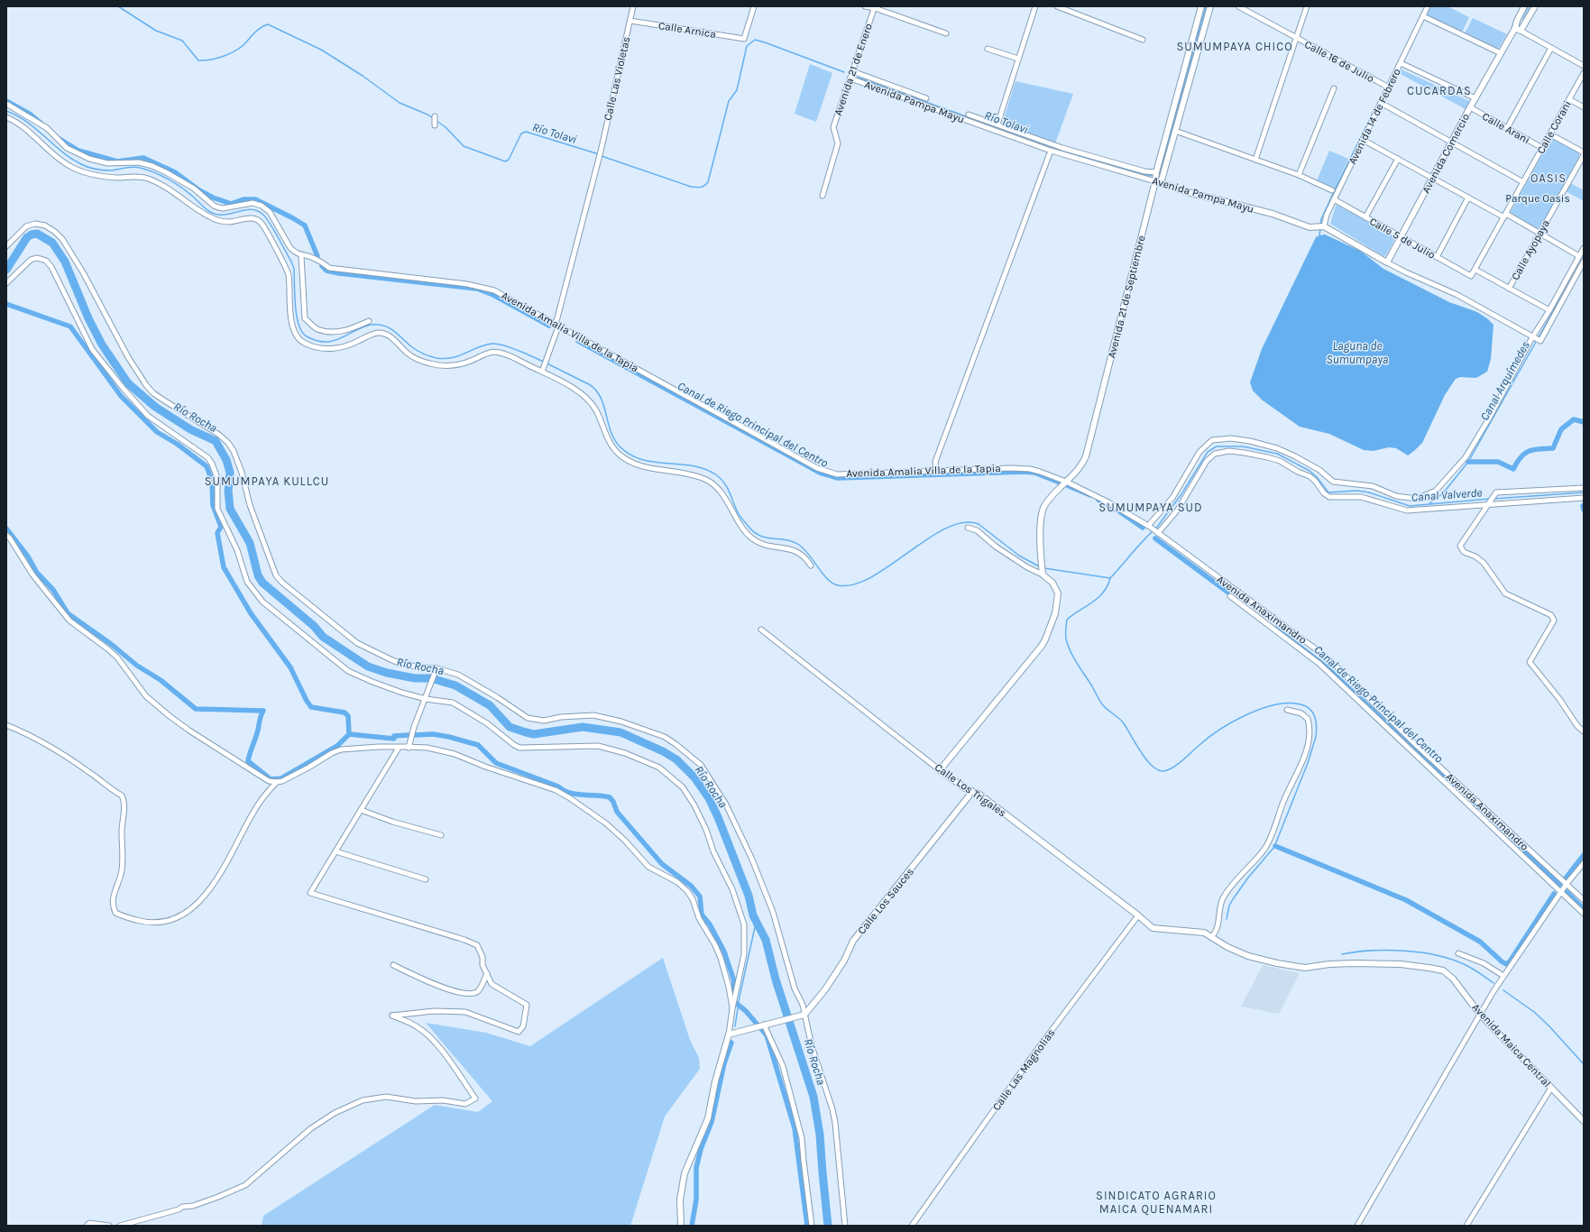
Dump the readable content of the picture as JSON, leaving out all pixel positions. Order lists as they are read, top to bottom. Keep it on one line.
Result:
{"streets":{"street":["Calle Arnica","Calle 16 de Julio","Avenida 21 de Enero","Calle Las Violetas","Avenida Pampa Mayu","Avenida 14 de Febrero","Calle Corani","Calle Arani","Avenida Comercio","Calle 5 de Julio","Calle Ayopaya","Avenida 21 de Septiembre","Avenida Amalia Villa de la Tapia","Avenida Anaximandro","Calle Los Trigales","Calle Los Sauces","Avenida Maica Central","Calle Las Magnolias"]},"crossings":[["Calle Arnica","Calle Las Violetas"],["Calle 16 de Julio","Avenida 14 de Febrero"],["Avenida 21 de Enero","Avenida Pampa Mayu"],["Calle Las Violetas","Avenida Amalia Villa de la Tapia"],["Avenida Pampa Mayu","Avenida 14 de Febrero"],["Avenida Pampa Mayu","Avenida Comercio"],["Avenida Pampa Mayu","Avenida 21 de Septiembre"],["Avenida 14 de Febrero","Calle Arani"],["Avenida 14 de Febrero","Calle 5 de Julio"],["Calle Corani","Calle Arani"],["Calle Corani","Calle 5 de Julio"],["Calle Arani","Avenida Comercio"],["Avenida Comercio","Calle 5 de Julio"],["Avenida 21 de Septiembre","Avenida Amalia Villa de la Tapia"],["Avenida Amalia Villa de la Tapia","Avenida Anaximandro"],["Calle Los Trigales","Calle Los Sauces"],["Calle Los Trigales","Avenida Maica Central"],["Calle Los Trigales","Calle Las Magnolias"]],"districts":["SUMUMPAYA CHICO","CUCARDAS","OASIS","SUMUMPAYA KULLCU","SUMUMPAYA SUD","SINDICATO AGRARIO MAICA QUENAMARI"],"water":["Río Tolavi","Laguna de Sumumpaya","Canal Arquímedes","Río Rocha","Canal de Riego Principal del Centro","Canal Valverde"],"parks":["Parque Oasis"]}
